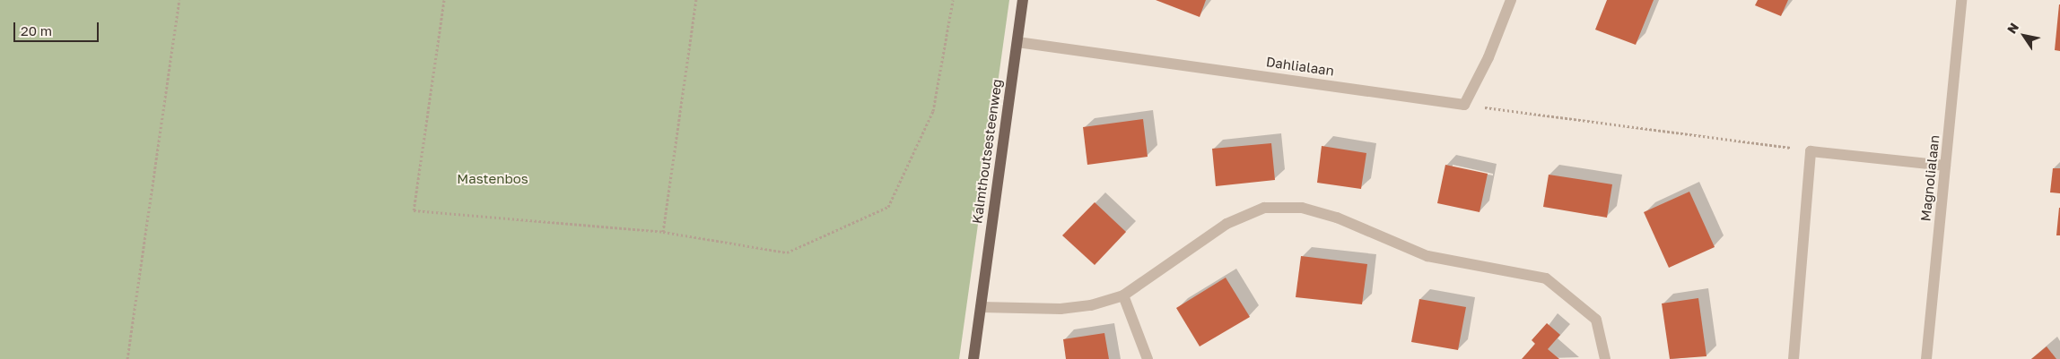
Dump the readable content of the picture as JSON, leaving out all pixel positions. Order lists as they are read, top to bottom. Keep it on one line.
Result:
{"streets":{"main road":["Kalmthoutsesteenweg"],"street":["Dahlialaan","Magnolialaan"]},"crossings":[["Dahlialaan","Kalmthoutsesteenweg"]],"parks":["Mastenbos"],"scale_bar":"20 m","north":"top left"}
